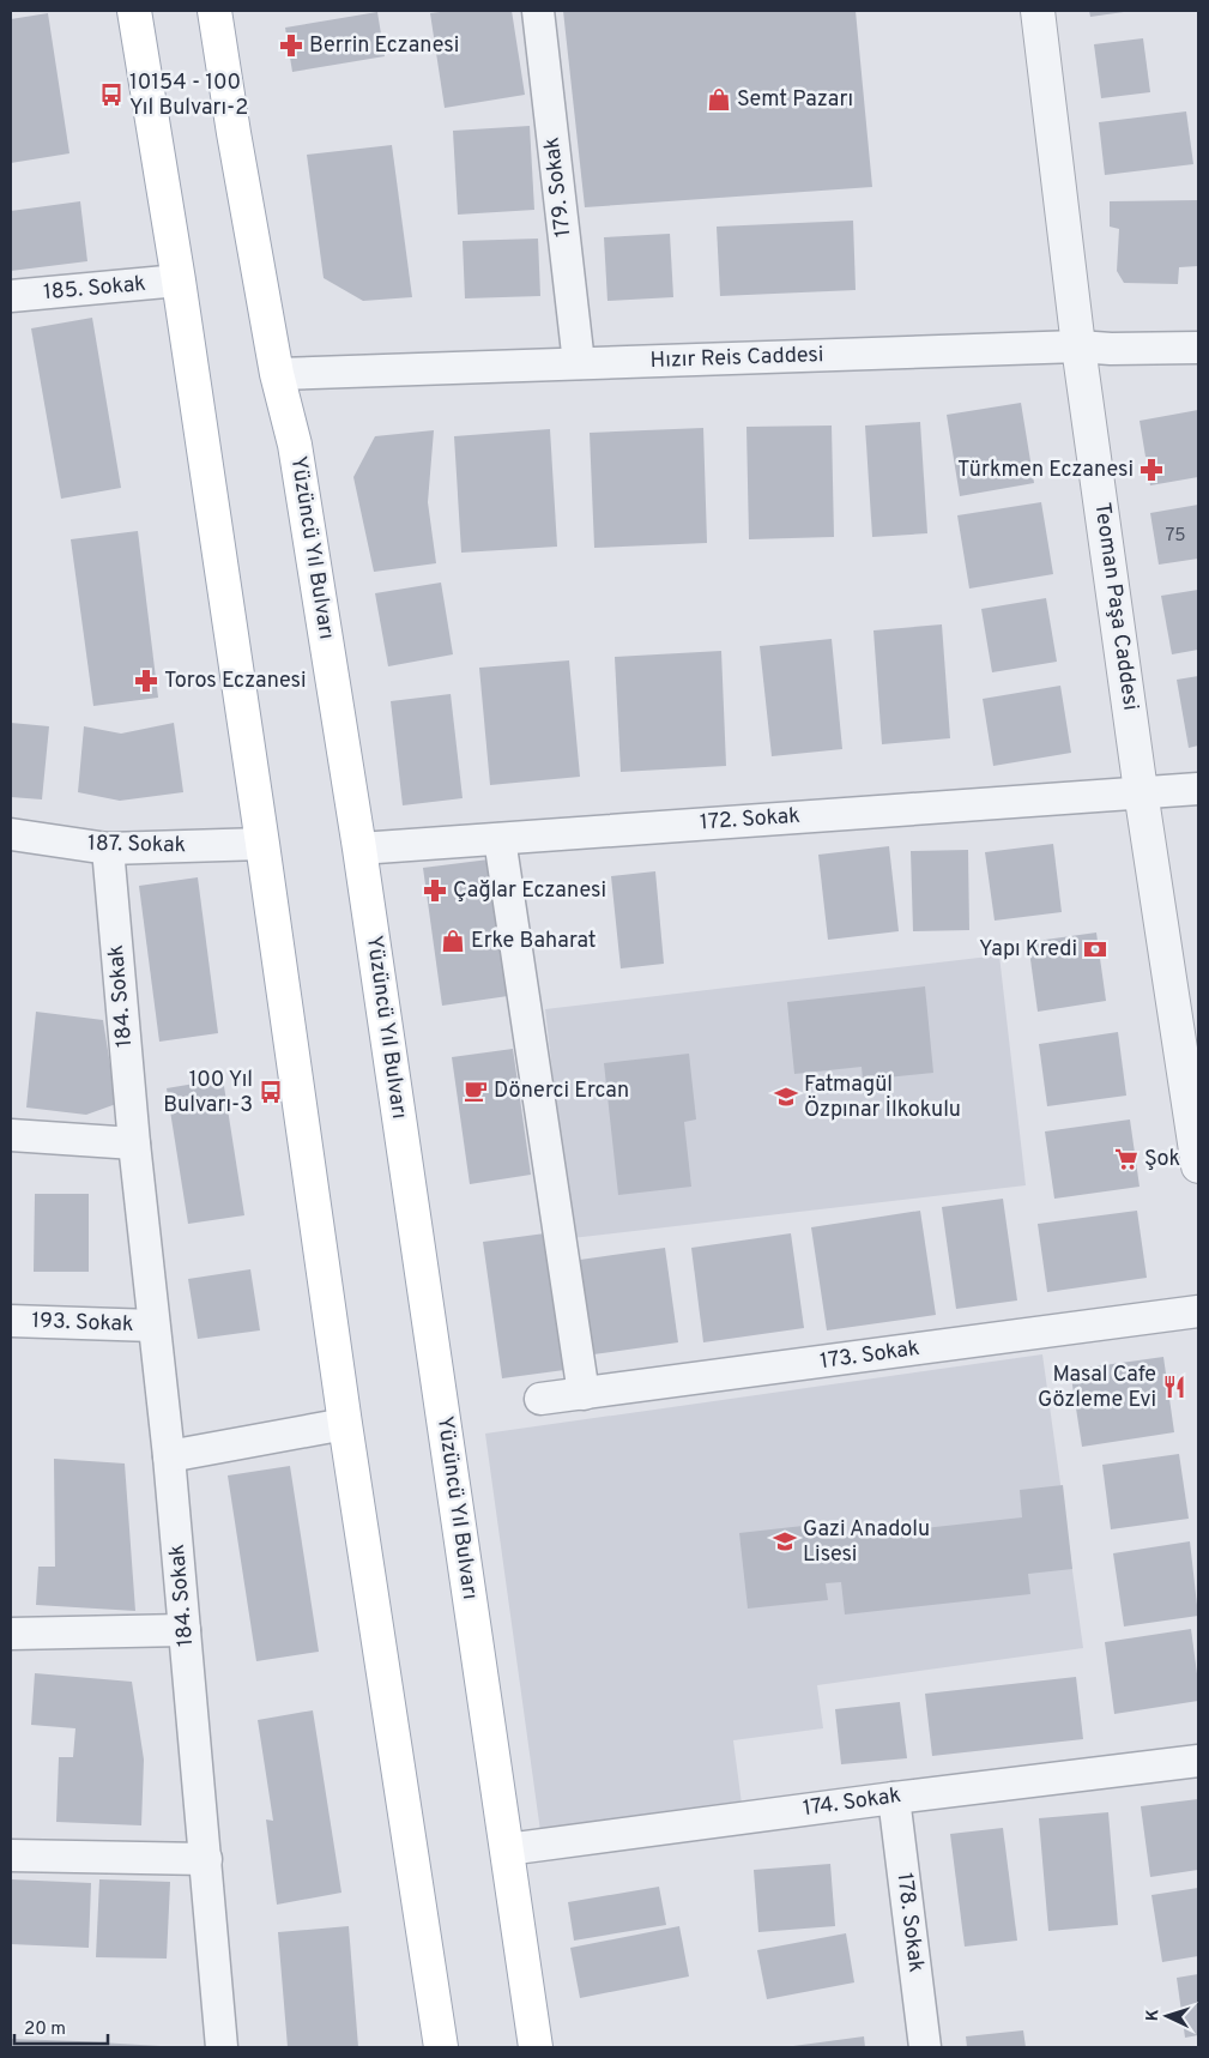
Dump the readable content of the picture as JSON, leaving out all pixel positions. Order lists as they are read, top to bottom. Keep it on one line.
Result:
{"streets":{"main road":["Yüzüncü Yıl Bulvarı"],"street":["179. Sokak","185. Sokak","Hızır Reis Caddesi","Teoman Paşa Caddesi","172. Sokak","187. Sokak","184. Sokak","193. Sokak","173. Sokak","174. Sokak","178. Sokak"]},"crossings":[["179. Sokak","Hızır Reis Caddesi"],["Hızır Reis Caddesi","Yüzüncü Yıl Bulvarı"],["Hızır Reis Caddesi","Teoman Paşa Caddesi"],["Yüzüncü Yıl Bulvarı","172. Sokak"],["Yüzüncü Yıl Bulvarı","174. Sokak"],["Teoman Paşa Caddesi","172. Sokak"],["187. Sokak","184. Sokak"],["184. Sokak","193. Sokak"],["174. Sokak","178. Sokak"]],"places":{"pharmacy":["Berrin Eczanesi","Türkmen Eczanesi","Toros Eczanesi","Çağlar Eczanesi"],"bus stop":["10154 - 100 Yıl Bulvarı-2","100 Yıl Bulvarı-3"],"shop":["Semt Pazarı","Erke Baharat"],"bank":["Yapı Kredi"],"cafe":["Dönerci Ercan"],"school or university":["Fatmagül Özpınar İlkokulu","Gazi Anadolu Lisesi"],"supermarket":["Şok"],"restaurant":["Masal Cafe Gözleme Evi"]},"house_numbers":["75"],"scale_bar":"20 m","north":"left"}
